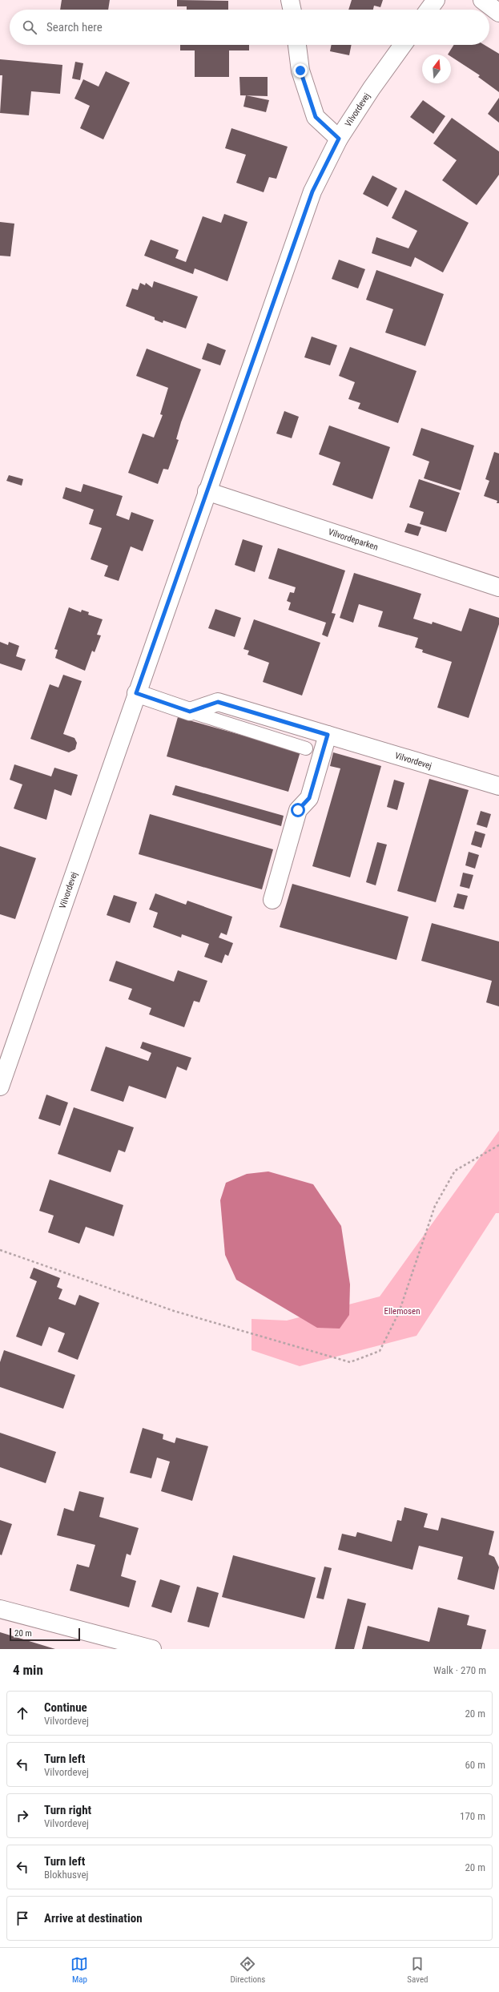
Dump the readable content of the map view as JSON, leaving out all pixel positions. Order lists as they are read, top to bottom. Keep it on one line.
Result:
{"streets":{"street":["Vilvordevej","Vilvordeparken"]},"crossings":[["Vilvordevej","Vilvordeparken"]],"parks":["Ellemosen"],"scale_bar":"20 m","north":"top","page":{"search":"Search here","scale":"20 m","heading":["4 min","Walk · 270 m"],"list":[["Continue","Vilvordevej","20 m"],["Turn left","Vilvordevej","60 m"],["Turn right","Vilvordevej","170 m"],["Turn left","Blokhusvej","20 m"],"Arrive at destination"],"nav":["Map","Directions","Saved"]}}
